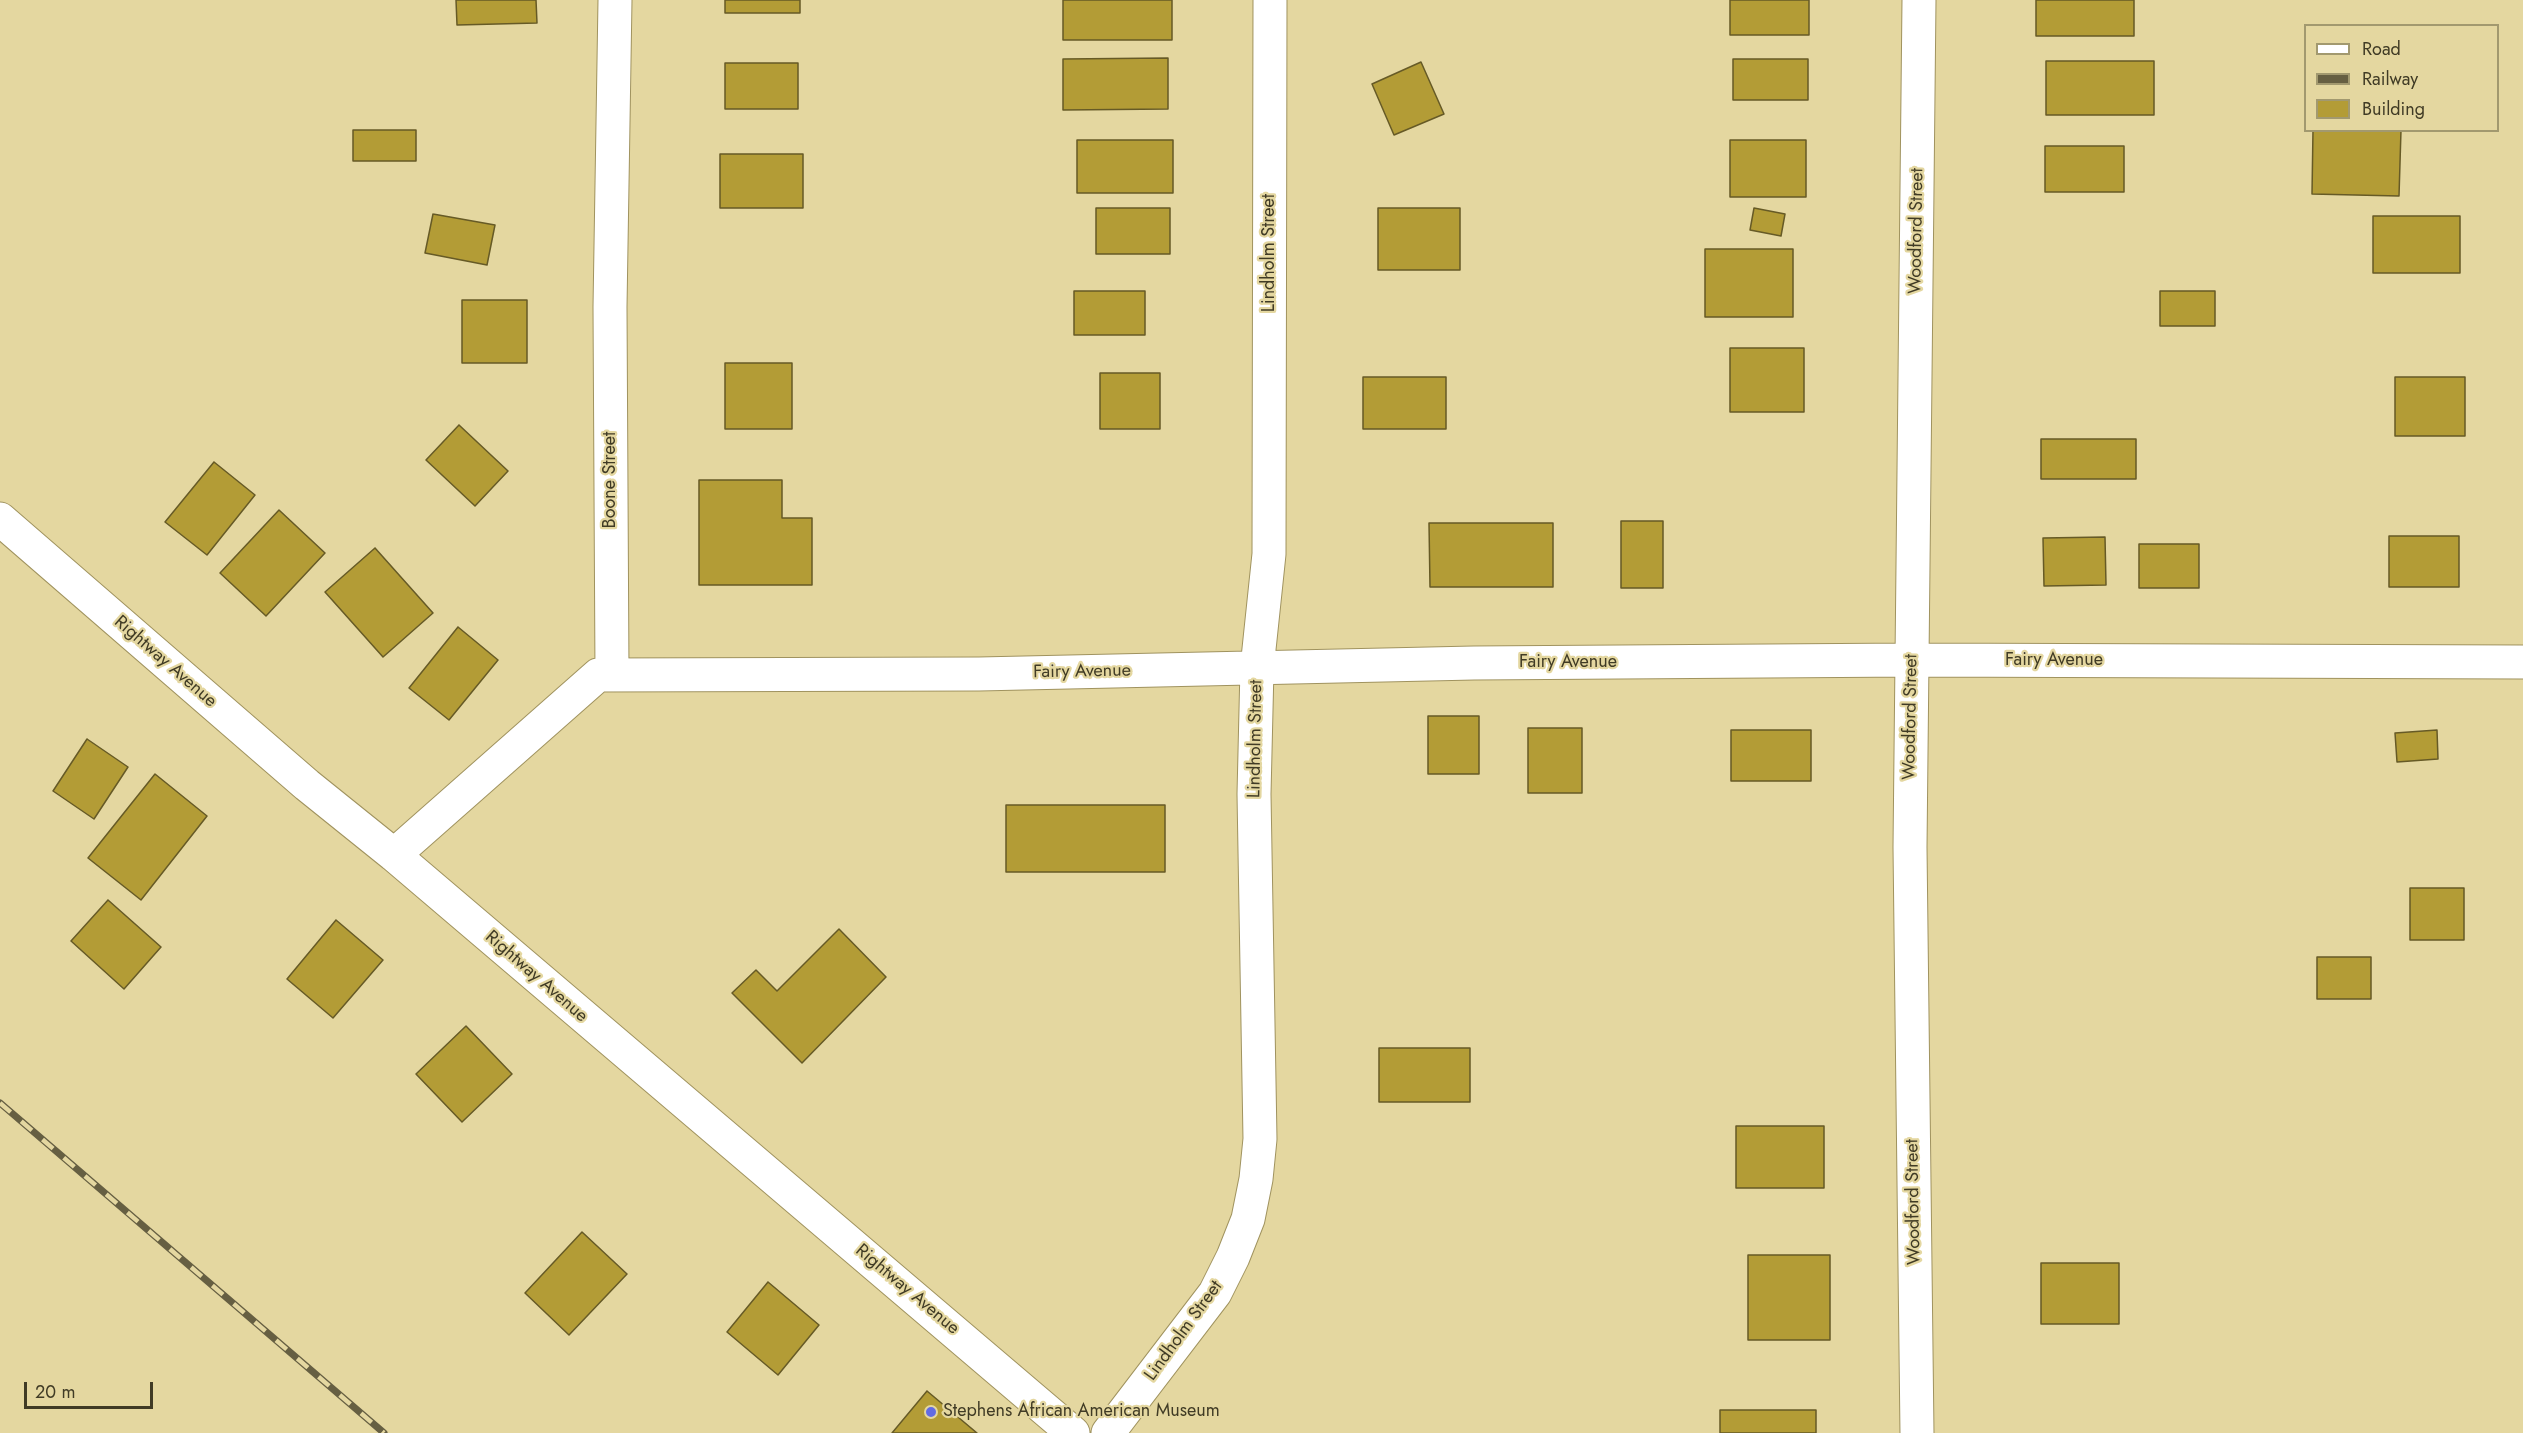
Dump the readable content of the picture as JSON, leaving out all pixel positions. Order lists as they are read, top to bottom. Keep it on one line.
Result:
{"streets":{"street":["Woodford Street","Lindholm Street","Boone Street","Fairy Avenue","Rightway Avenue"]},"crossings":[["Woodford Street","Fairy Avenue"],["Lindholm Street","Fairy Avenue"],["Boone Street","Fairy Avenue"]],"places":["Stephens African American Museum"],"legend":["Road","Railway","Building"],"scale_bar":"20 m"}
